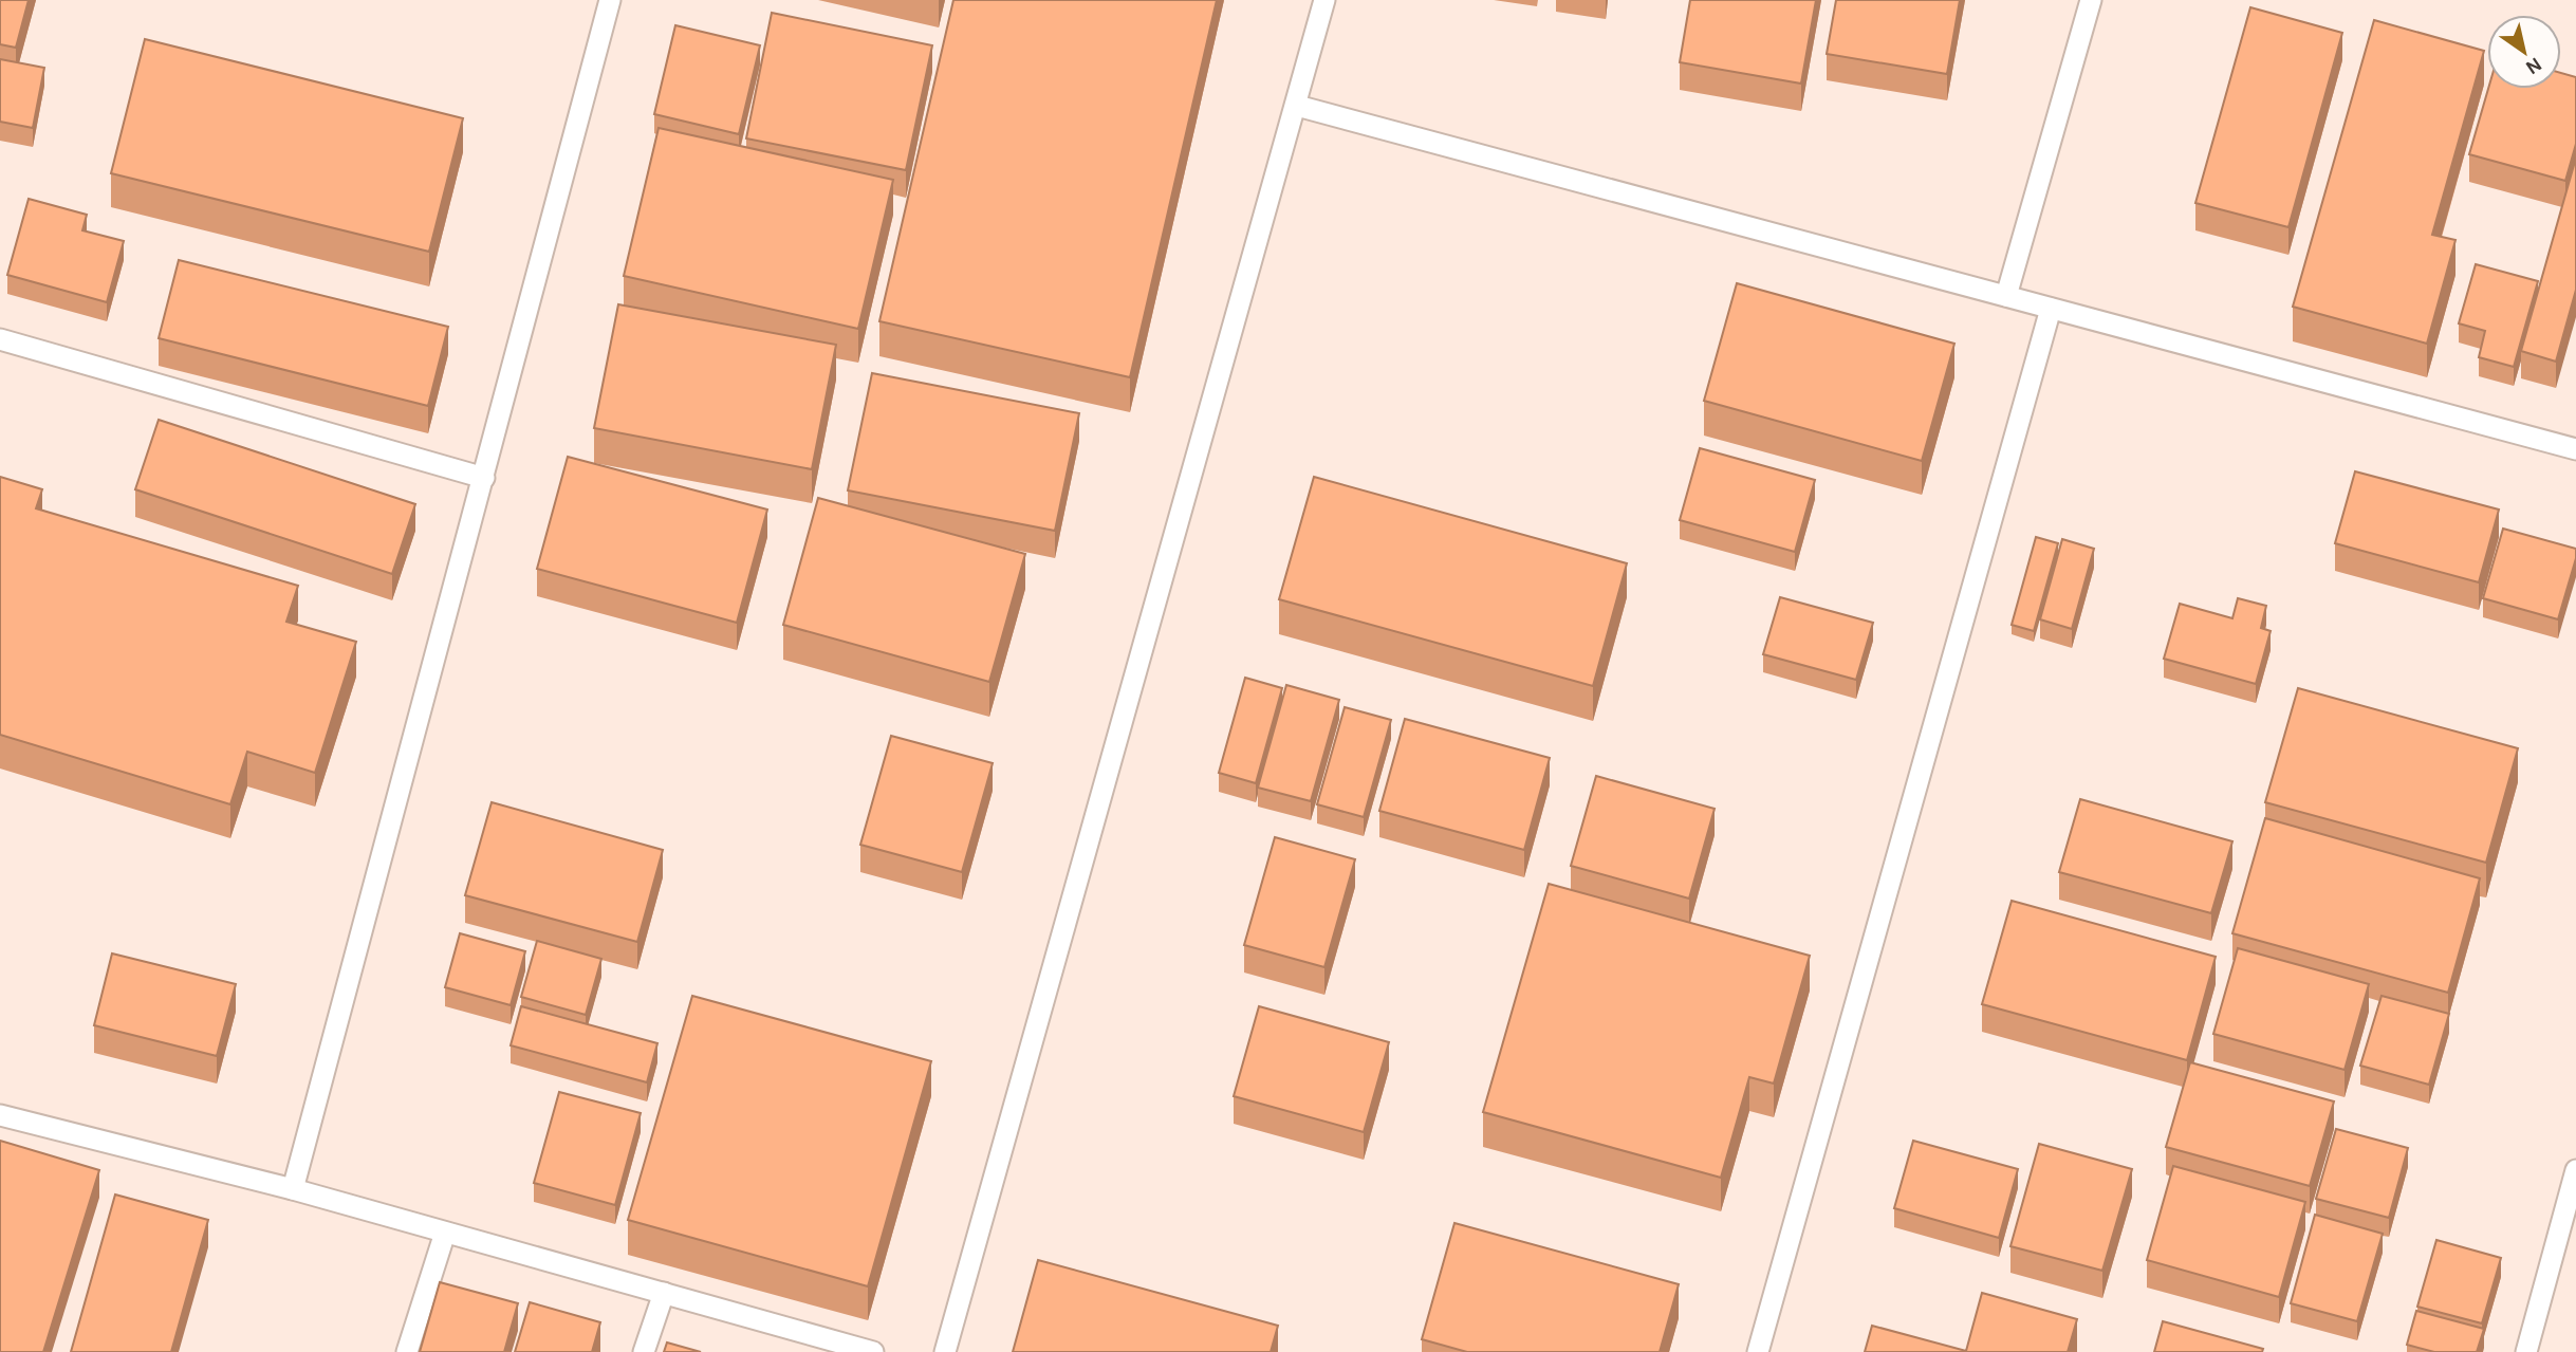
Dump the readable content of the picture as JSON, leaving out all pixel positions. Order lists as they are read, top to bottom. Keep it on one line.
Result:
{"north":"bottom right"}
